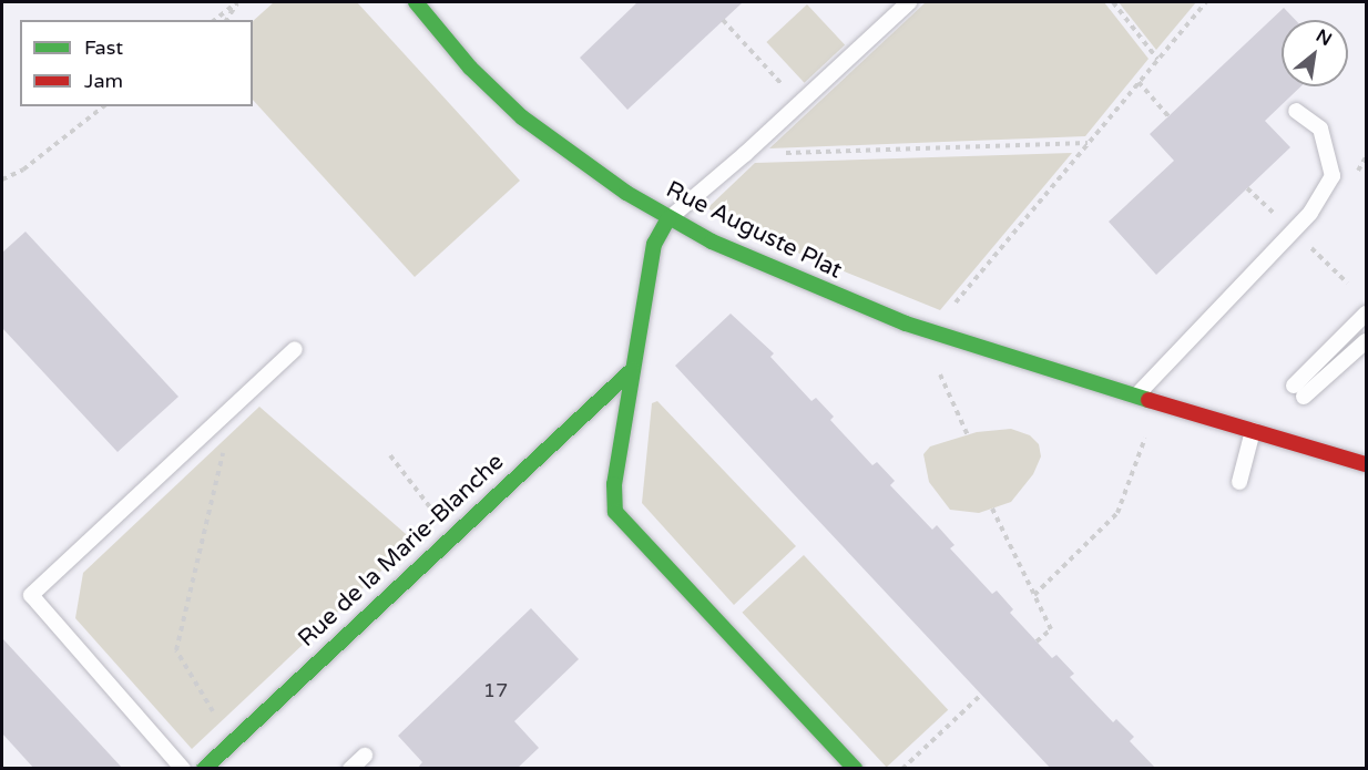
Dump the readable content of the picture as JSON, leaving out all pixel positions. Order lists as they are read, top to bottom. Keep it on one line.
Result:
{"streets":{"street":["Rue Auguste Plat","Rue de la Marie-Blanche"]},"house_numbers":["17"],"legend":["Fast","Jam"],"north":"top right"}
